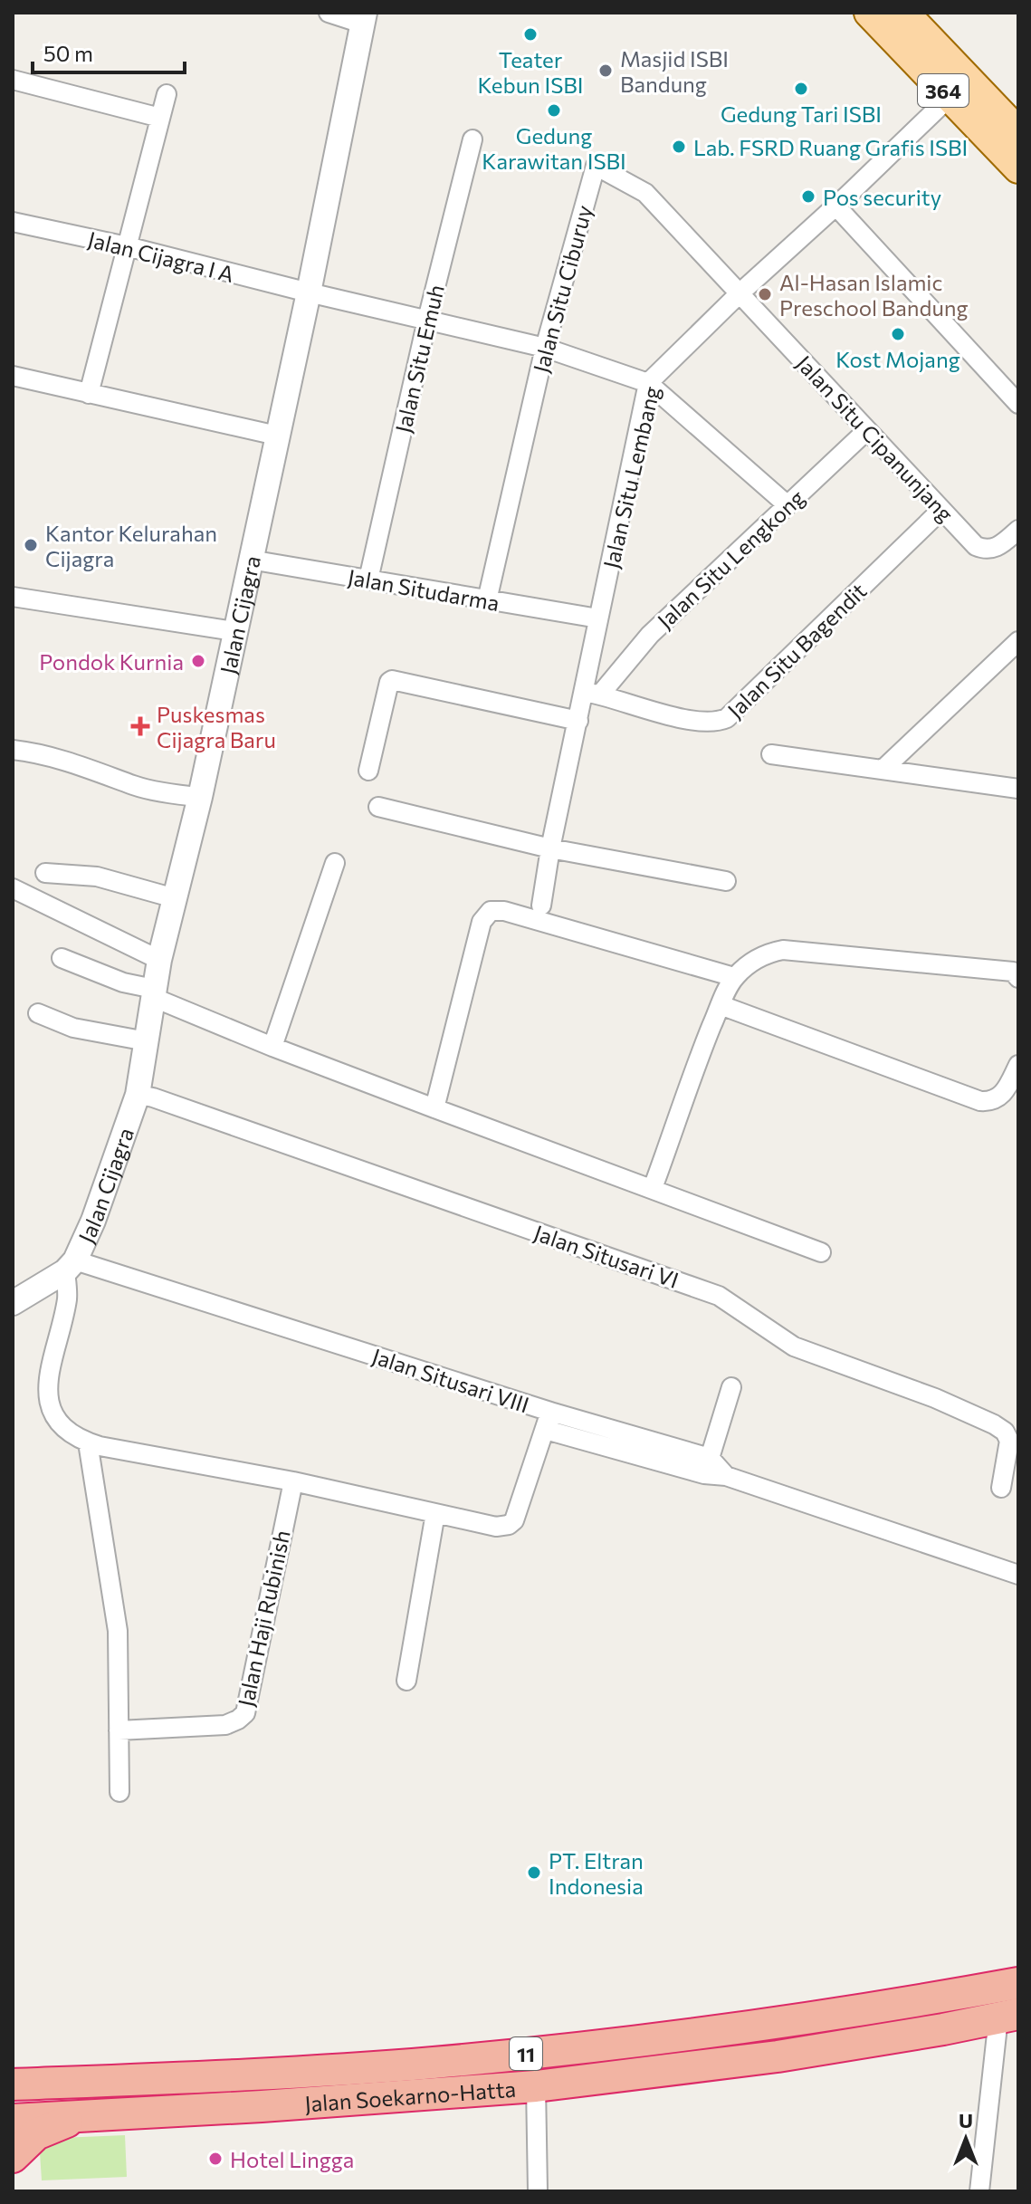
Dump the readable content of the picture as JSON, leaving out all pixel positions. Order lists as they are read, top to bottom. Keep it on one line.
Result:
{"streets":{"highway":["11","Jalan Soekarno-Hatta"],"main road":["364"],"street":["Jalan Cijagra I A","Jalan Situ Ciburuy","Jalan Situ Emuh","Jalan Situ Cipanunjang","Jalan Situ Lembang","Jalan Situ Lengkong","Jalan Situdarma","Jalan Cijagra","Jalan Situ Bagendit","Jalan Situsari VI","Jalan Situsari VIII","Jalan Haji Rubinish"]},"crossings":[["364","Jalan Situ Lembang"],["Jalan Cijagra I A","Jalan Situ Ciburuy"],["Jalan Cijagra I A","Jalan Situ Emuh"],["Jalan Cijagra I A","Jalan Situ Lembang"],["Jalan Cijagra I A","Jalan Cijagra"],["Jalan Situ Ciburuy","Jalan Situ Cipanunjang"],["Jalan Situ Ciburuy","Jalan Situ Lembang"],["Jalan Situ Ciburuy","Jalan Situdarma"],["Jalan Situ Emuh","Jalan Situdarma"],["Jalan Situ Cipanunjang","Jalan Situ Lembang"],["Jalan Situ Cipanunjang","Jalan Situ Lengkong"],["Jalan Situ Cipanunjang","Jalan Situ Bagendit"],["Jalan Situ Lembang","Jalan Situ Lengkong"],["Jalan Situ Lembang","Jalan Situdarma"],["Jalan Situ Lembang","Jalan Situ Bagendit"],["Jalan Situ Lengkong","Jalan Situ Bagendit"],["Jalan Situdarma","Jalan Cijagra"],["Jalan Cijagra","Jalan Situsari VI"],["Jalan Cijagra","Jalan Situsari VIII"],["Jalan Situsari VIII","Jalan Haji Rubinish"]],"places":{"other":["Teater Kebun ISBI","Masjid ISBI Bandung","Gedung Tari ISBI","Gedung Karawitan ISBI","Lab. FSRD Ruang Grafis ISBI","Pos security","Al-Hasan Islamic Preschool Bandung","Kost Mojang","Kantor Kelurahan Cijagra","Pondok Kurnia","PT. Eltran Indonesia","Hotel Lingga"],"health":["Puskesmas Cijagra Baru"]},"scale_bar":"50 m","north":"top"}
